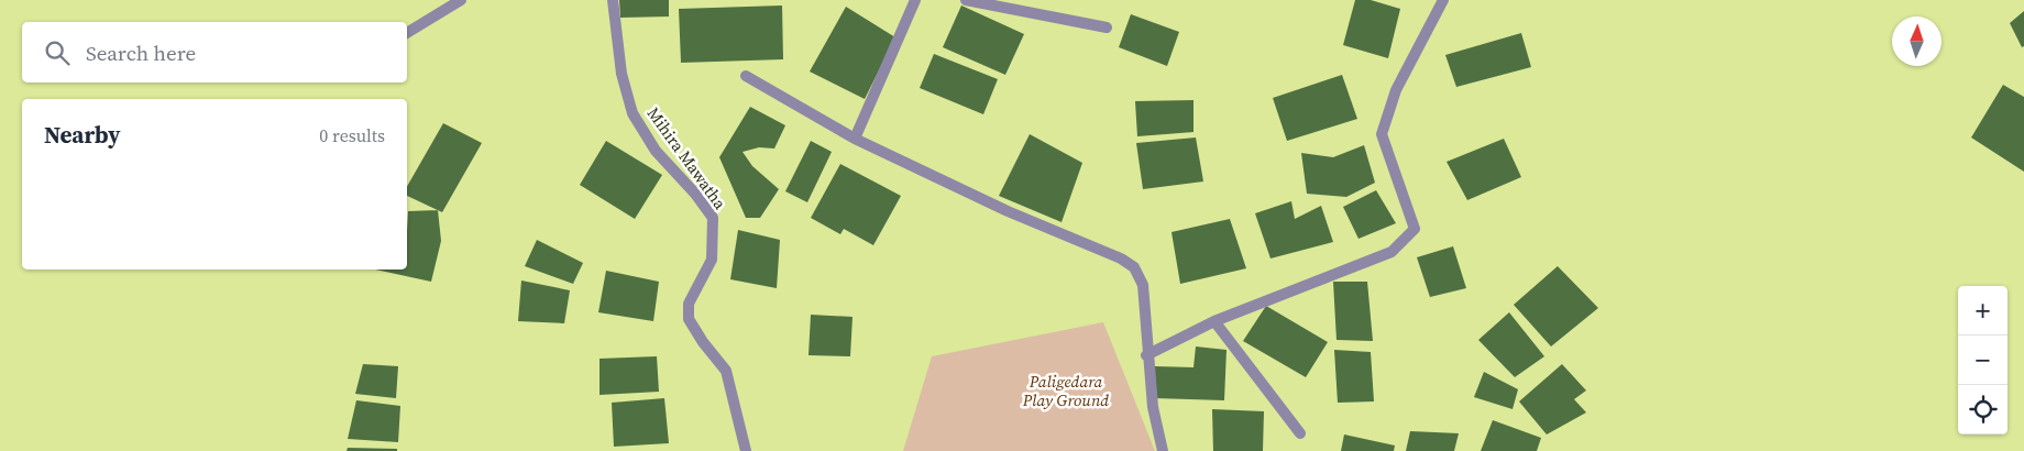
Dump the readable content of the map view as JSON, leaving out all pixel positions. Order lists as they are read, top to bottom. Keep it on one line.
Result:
{"streets":{"street":["Mihira Mawatha"]},"parks":["Paligedara Play Ground"],"north":"top","page":{"search":"Search here","heading":["Nearby","0 results"],"map_buttons":["+","−"]}}
